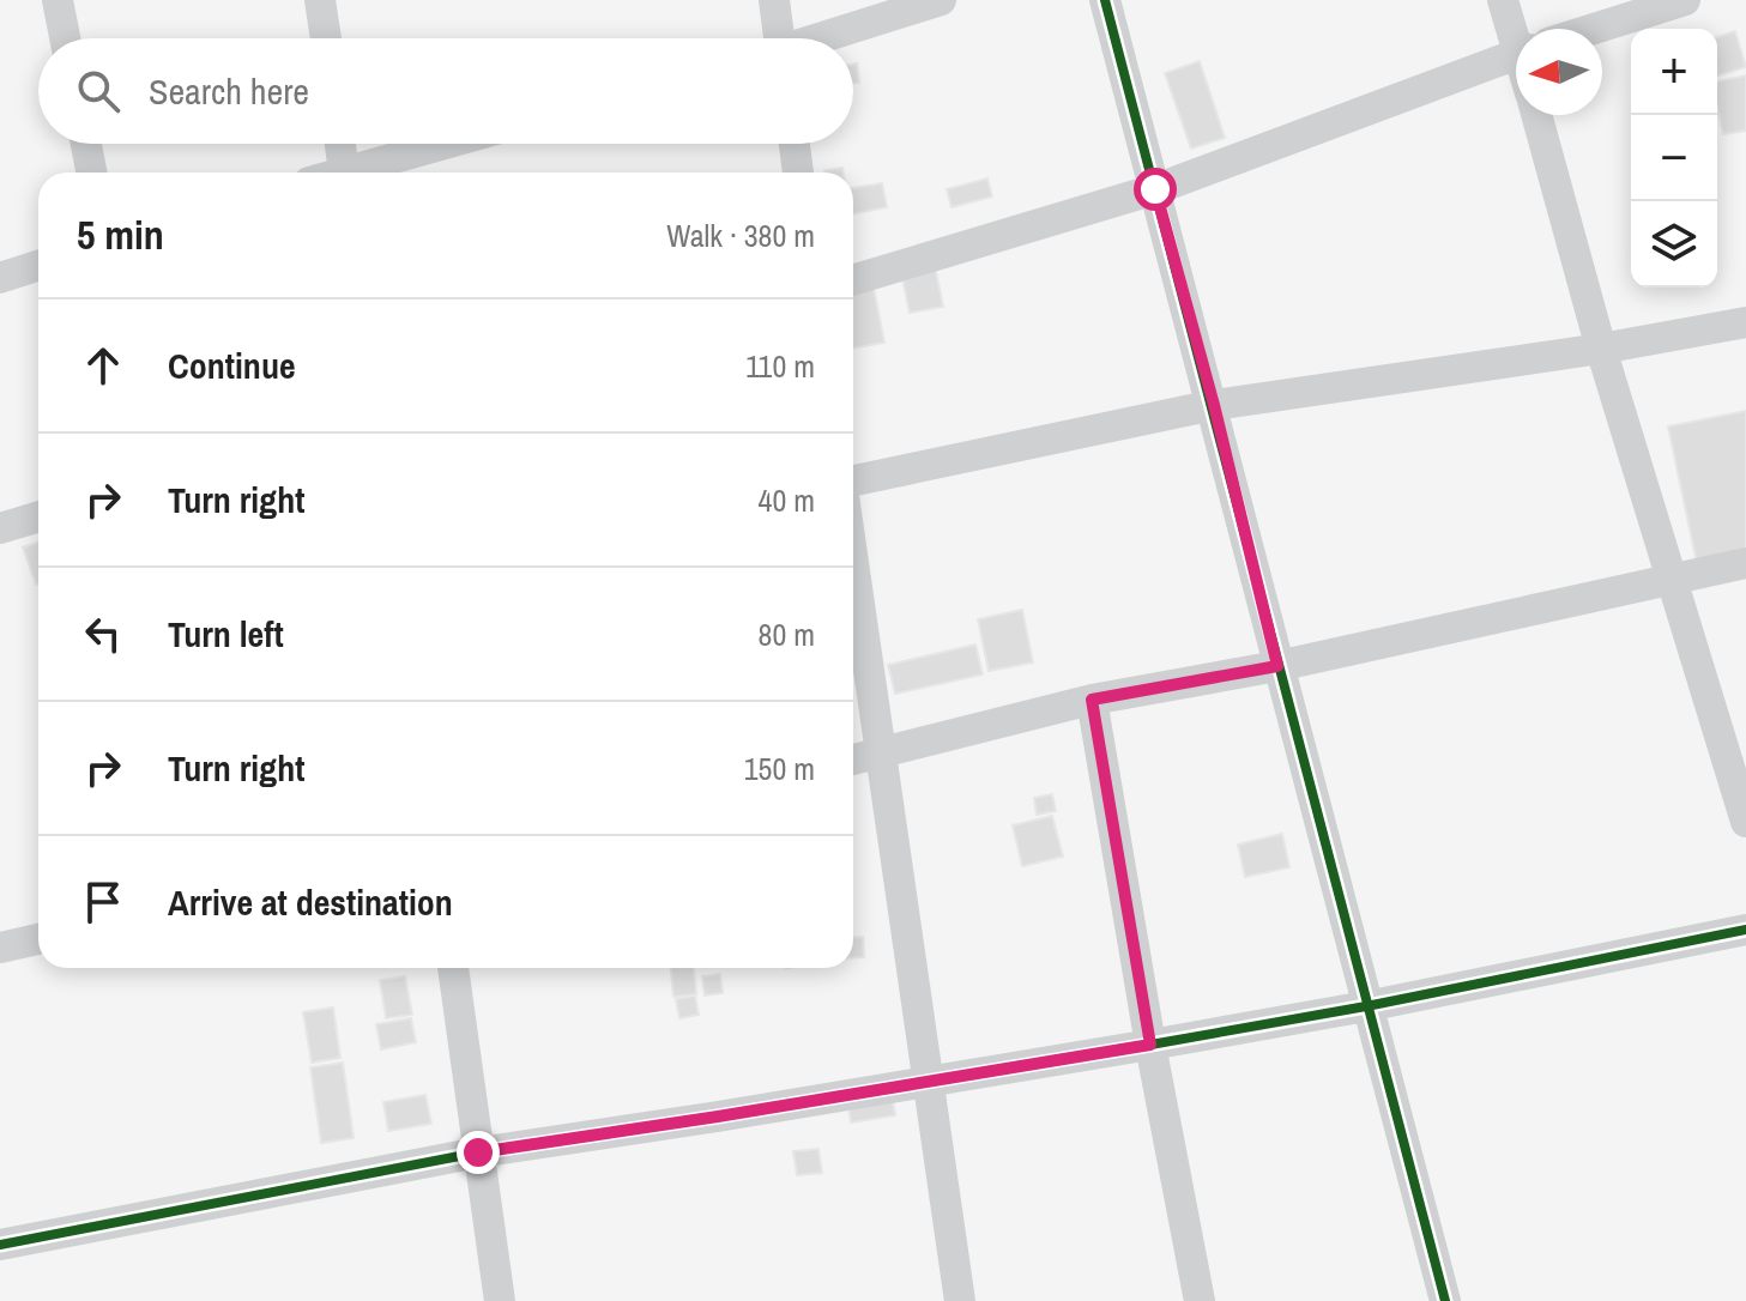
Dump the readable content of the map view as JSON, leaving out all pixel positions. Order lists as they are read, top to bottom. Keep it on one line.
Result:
{"north":"left","page":{"map_buttons":["+","−"],"search":"Search here","heading":["5 min","Walk · 380 m"],"list":[["Continue","110 m"],["Turn right","40 m"],["Turn left","80 m"],["Turn right","150 m"],"Arrive at destination"]}}
